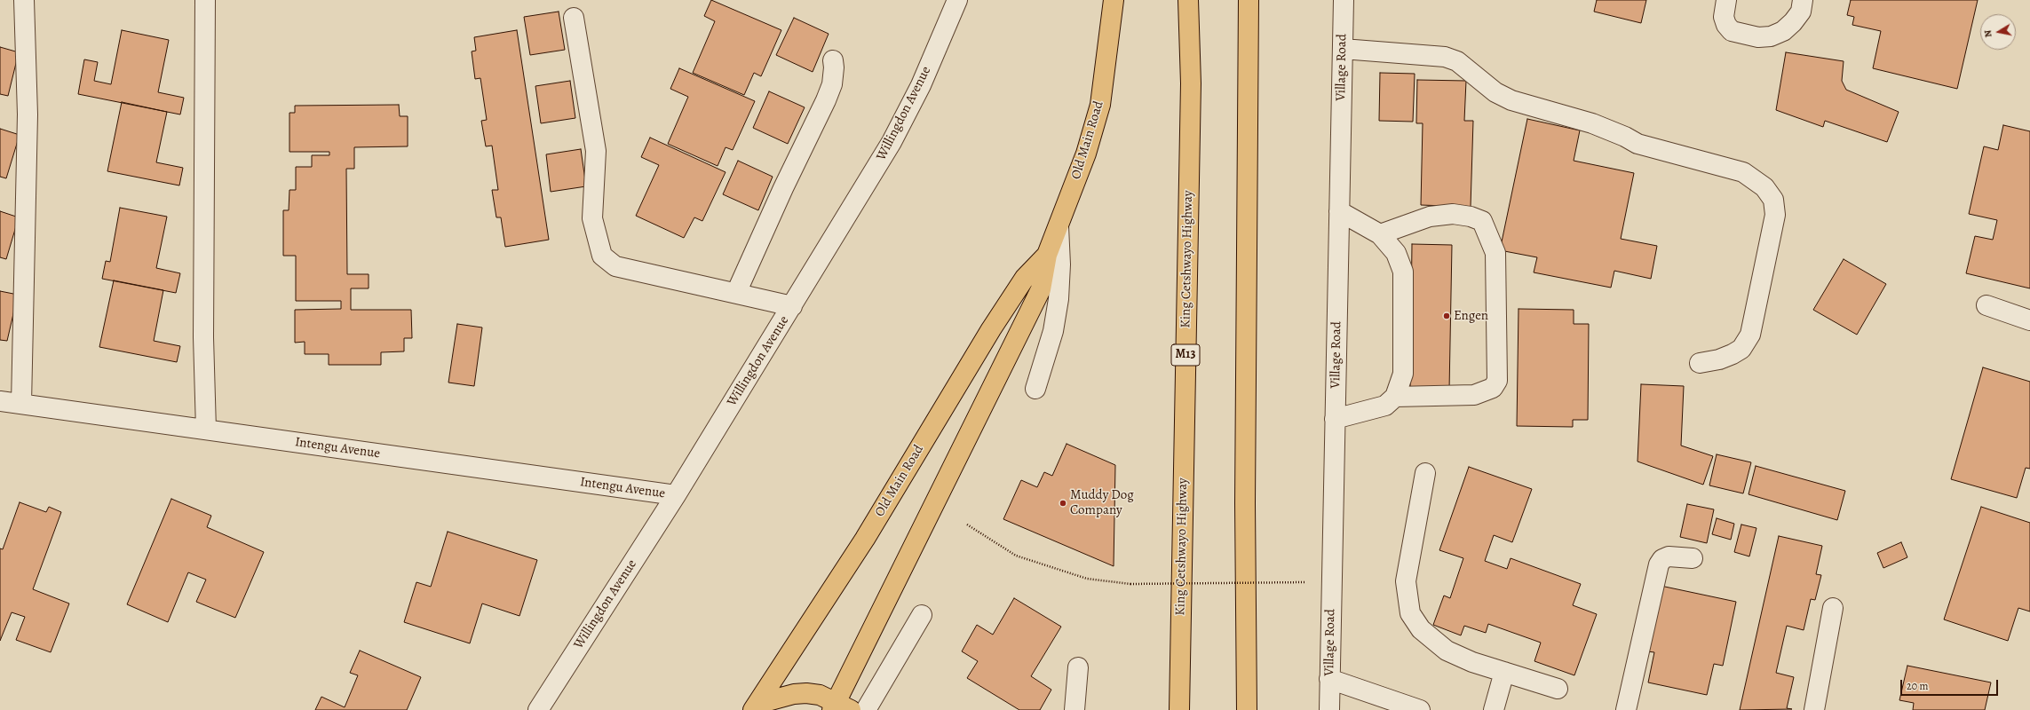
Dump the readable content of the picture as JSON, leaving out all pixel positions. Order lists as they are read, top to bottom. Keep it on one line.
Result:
{"streets":{"main road":["Old Main Road","King Cetshwayo Highway","M13"],"street":["Village Road","Willingdon Avenue","Intengu Avenue"]},"crossings":[["Willingdon Avenue","Intengu Avenue"]],"places":["Engen","Muddy Dog Company"],"scale_bar":"20 m","north":"left"}
